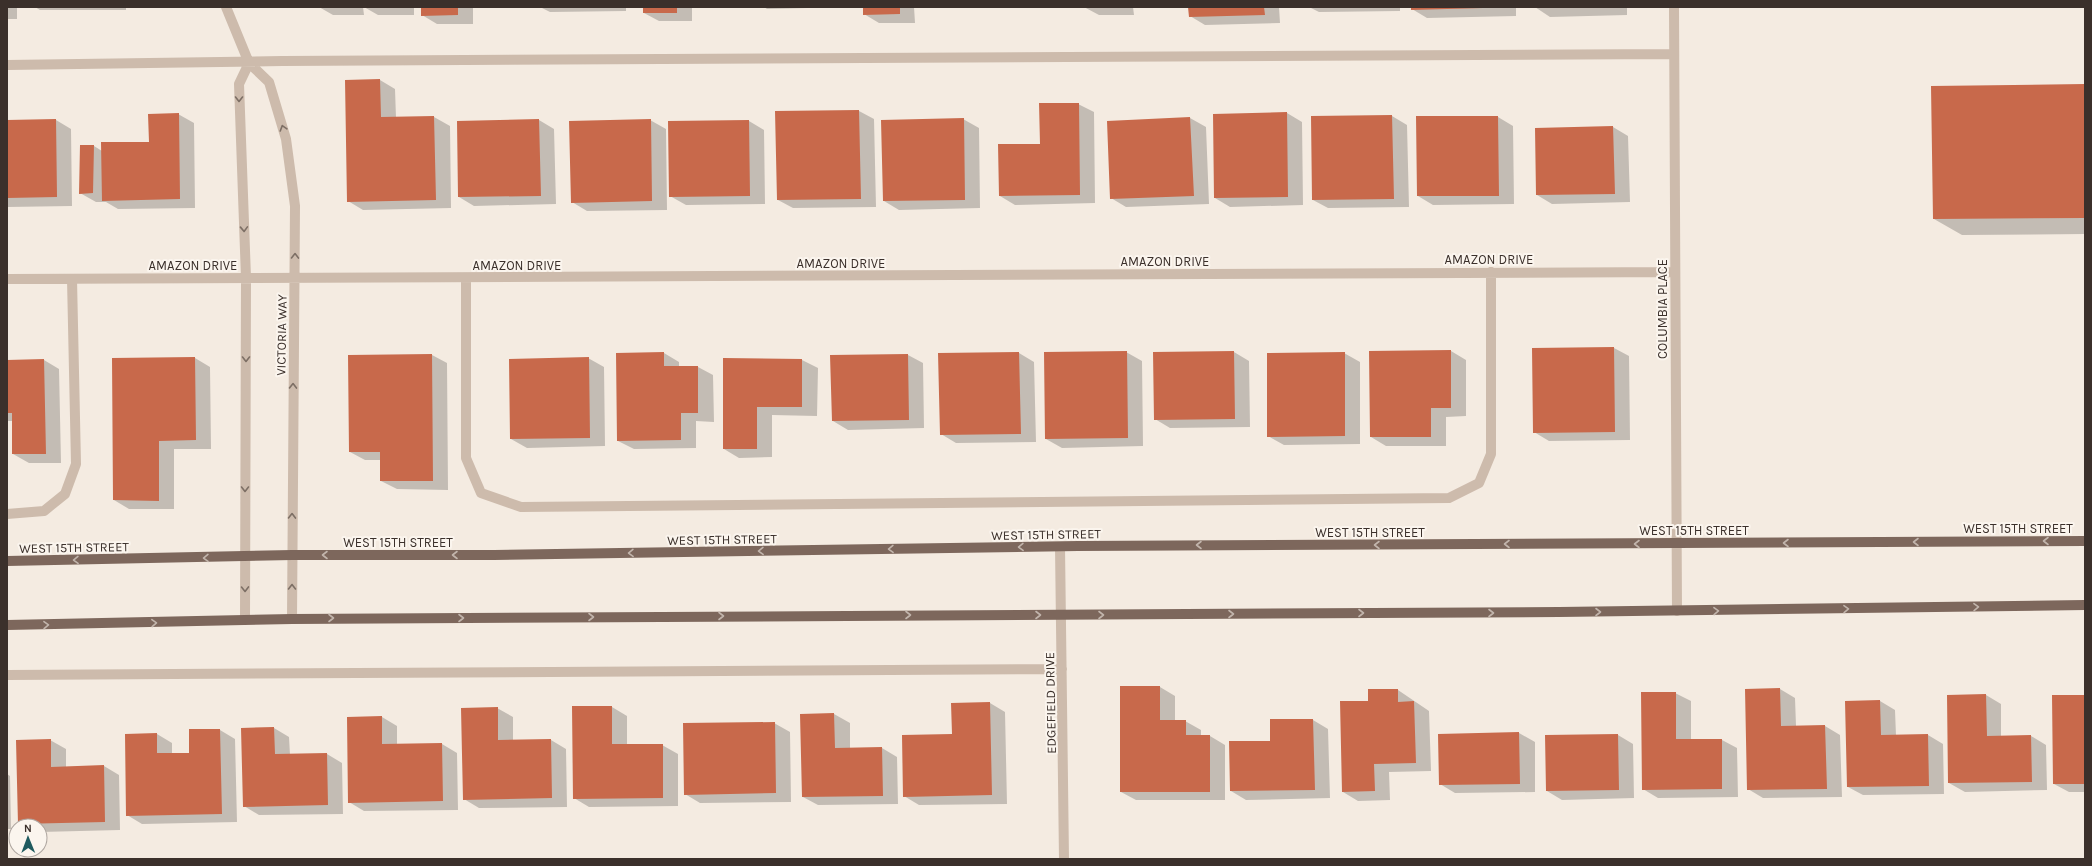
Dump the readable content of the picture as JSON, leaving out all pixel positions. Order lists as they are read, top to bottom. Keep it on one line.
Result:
{"streets":{"main road":["WEST 15TH STREET"],"street":["AMAZON DRIVE","COLUMBIA PLACE","VICTORIA WAY","EDGEFIELD DRIVE"]},"crossings":[["AMAZON DRIVE","COLUMBIA PLACE"],["AMAZON DRIVE","VICTORIA WAY"],["COLUMBIA PLACE","WEST 15TH STREET"],["VICTORIA WAY","WEST 15TH STREET"],["WEST 15TH STREET","EDGEFIELD DRIVE"]],"north":"top"}
